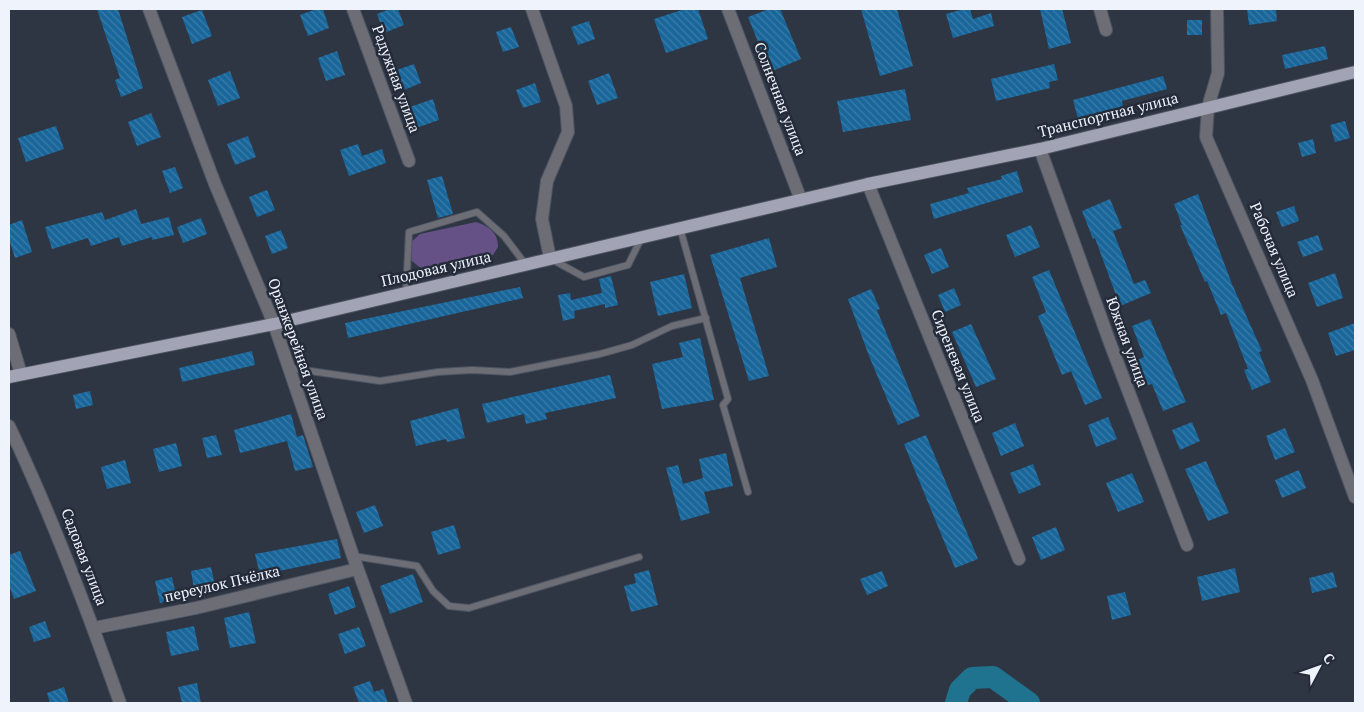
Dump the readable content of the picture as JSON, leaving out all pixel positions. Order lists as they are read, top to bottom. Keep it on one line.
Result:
{"streets":{"main road":["Транспортная улица","Плодовая улица"],"street":["Радужная улица","Солнечная улица","Рабочая улица","Южная улица","Оранжерейная улица","Сиреневая улица","Садовая улица","переулок Пчёлка"]},"crossings":[["Солнечная улица","Плодовая улица"],["Транспортная улица","Рабочая улица"],["Транспортная улица","Плодовая улица"],["Транспортная улица","Южная улица"],["Транспортная улица","Сиреневая улица"],["Плодовая улица","Оранжерейная улица"],["Плодовая улица","Сиреневая улица"],["Оранжерейная улица","переулок Пчёлка"],["Садовая улица","переулок Пчёлка"]],"north":"top right"}
